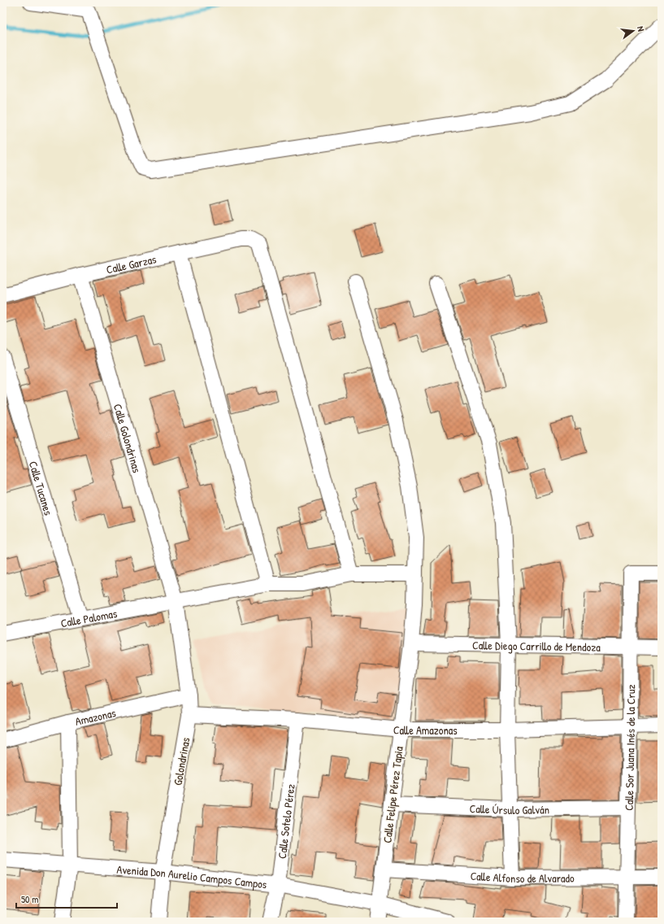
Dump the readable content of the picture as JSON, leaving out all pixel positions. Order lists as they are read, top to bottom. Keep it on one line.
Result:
{"streets":{"street":["Calle Garzas","Calle Golondrinas","Calle Tucanes","Calle Palomas","Calle Diego Carrillo de Mendoza","Amazonas","Calle Amazonas","Calle Sor Juana Inés de la Cruz","Golondrinas","Calle Felipe Pérez Tapia","Calle Úrsulo Galván","Calle Sotelo Pérez","Avenida Don Aurelio Campos Campos","Calle Alfonso de Alvarado"]},"crossings":[["Calle Garzas","Calle Golondrinas"],["Calle Garzas","Calle Palomas"],["Calle Golondrinas","Calle Palomas"],["Calle Golondrinas","Golondrinas"],["Calle Tucanes","Calle Palomas"],["Calle Palomas","Golondrinas"],["Calle Palomas","Calle Felipe Pérez Tapia"],["Calle Diego Carrillo de Mendoza","Calle Sor Juana Inés de la Cruz"],["Calle Diego Carrillo de Mendoza","Calle Felipe Pérez Tapia"],["Amazonas","Golondrinas"],["Calle Amazonas","Calle Sor Juana Inés de la Cruz"],["Calle Amazonas","Golondrinas"],["Calle Amazonas","Calle Felipe Pérez Tapia"],["Calle Amazonas","Calle Sotelo Pérez"],["Calle Sor Juana Inés de la Cruz","Calle Úrsulo Galván"],["Calle Sor Juana Inés de la Cruz","Calle Alfonso de Alvarado"],["Golondrinas","Avenida Don Aurelio Campos Campos"],["Calle Felipe Pérez Tapia","Calle Úrsulo Galván"],["Calle Felipe Pérez Tapia","Avenida Don Aurelio Campos Campos"],["Calle Felipe Pérez Tapia","Calle Alfonso de Alvarado"],["Calle Sotelo Pérez","Avenida Don Aurelio Campos Campos"]],"scale_bar":"50 m","north":"right"}
